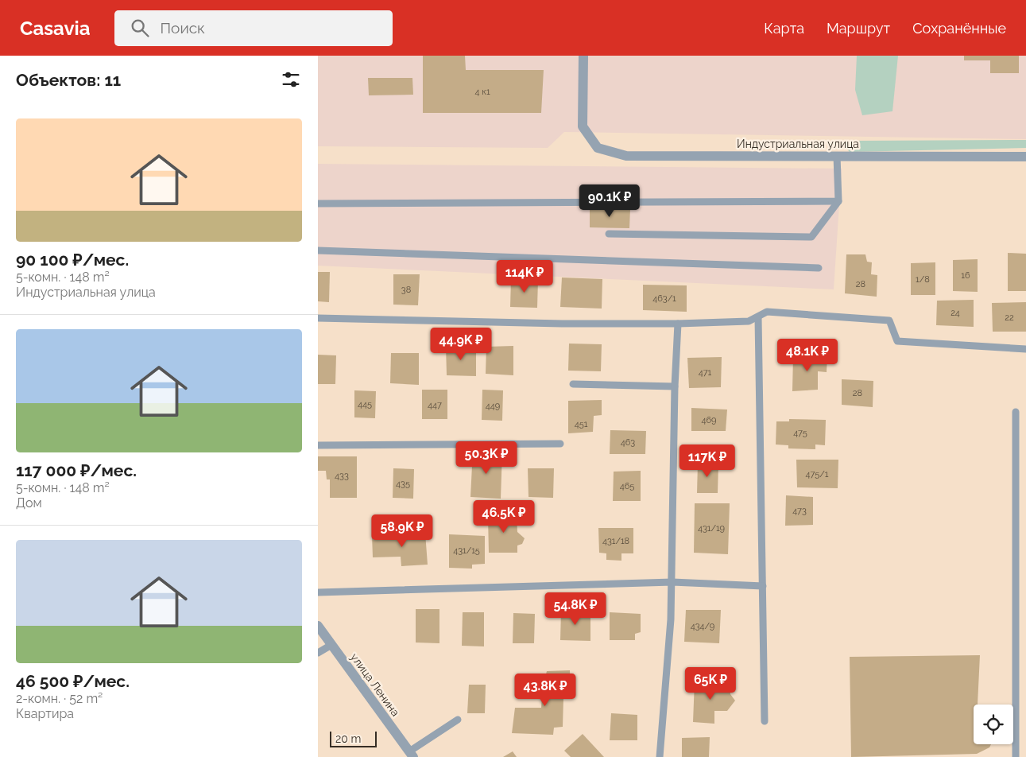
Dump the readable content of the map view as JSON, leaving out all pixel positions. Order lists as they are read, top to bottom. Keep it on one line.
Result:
{"streets":{"street":["Индустриальная улица","улица Ленина"]},"house_numbers":["4 к1","16","1/8","28","38","463/1","24","22","471","28","445","447","449","469","451","475","463","475/1","433","435","465","473","431/19","431/18","431/15","434/9"],"scale_bar":"20 m","page":{"header":"Casavia","search":"Поиск","nav":["Карта","Маршрут","Сохранённые"],"heading":"Объектов: 11","list":[{"name":"90 100 ₽/мес.","note":"5-комн. · 148 m² · Индустриальная улица"},{"name":"117 000 ₽/мес.","note":"5-комн. · 148 m² · Дом"},{"name":"46 500 ₽/мес.","note":"2-комн. · 52 m² · Квартира"}],"price":["90.1K ₽","114K ₽","44.9K ₽","48.1K ₽","50.3K ₽","117K ₽","46.5K ₽","58.9K ₽","54.8K ₽","65K ₽","43.8K ₽"],"scale":"20 m"}}
